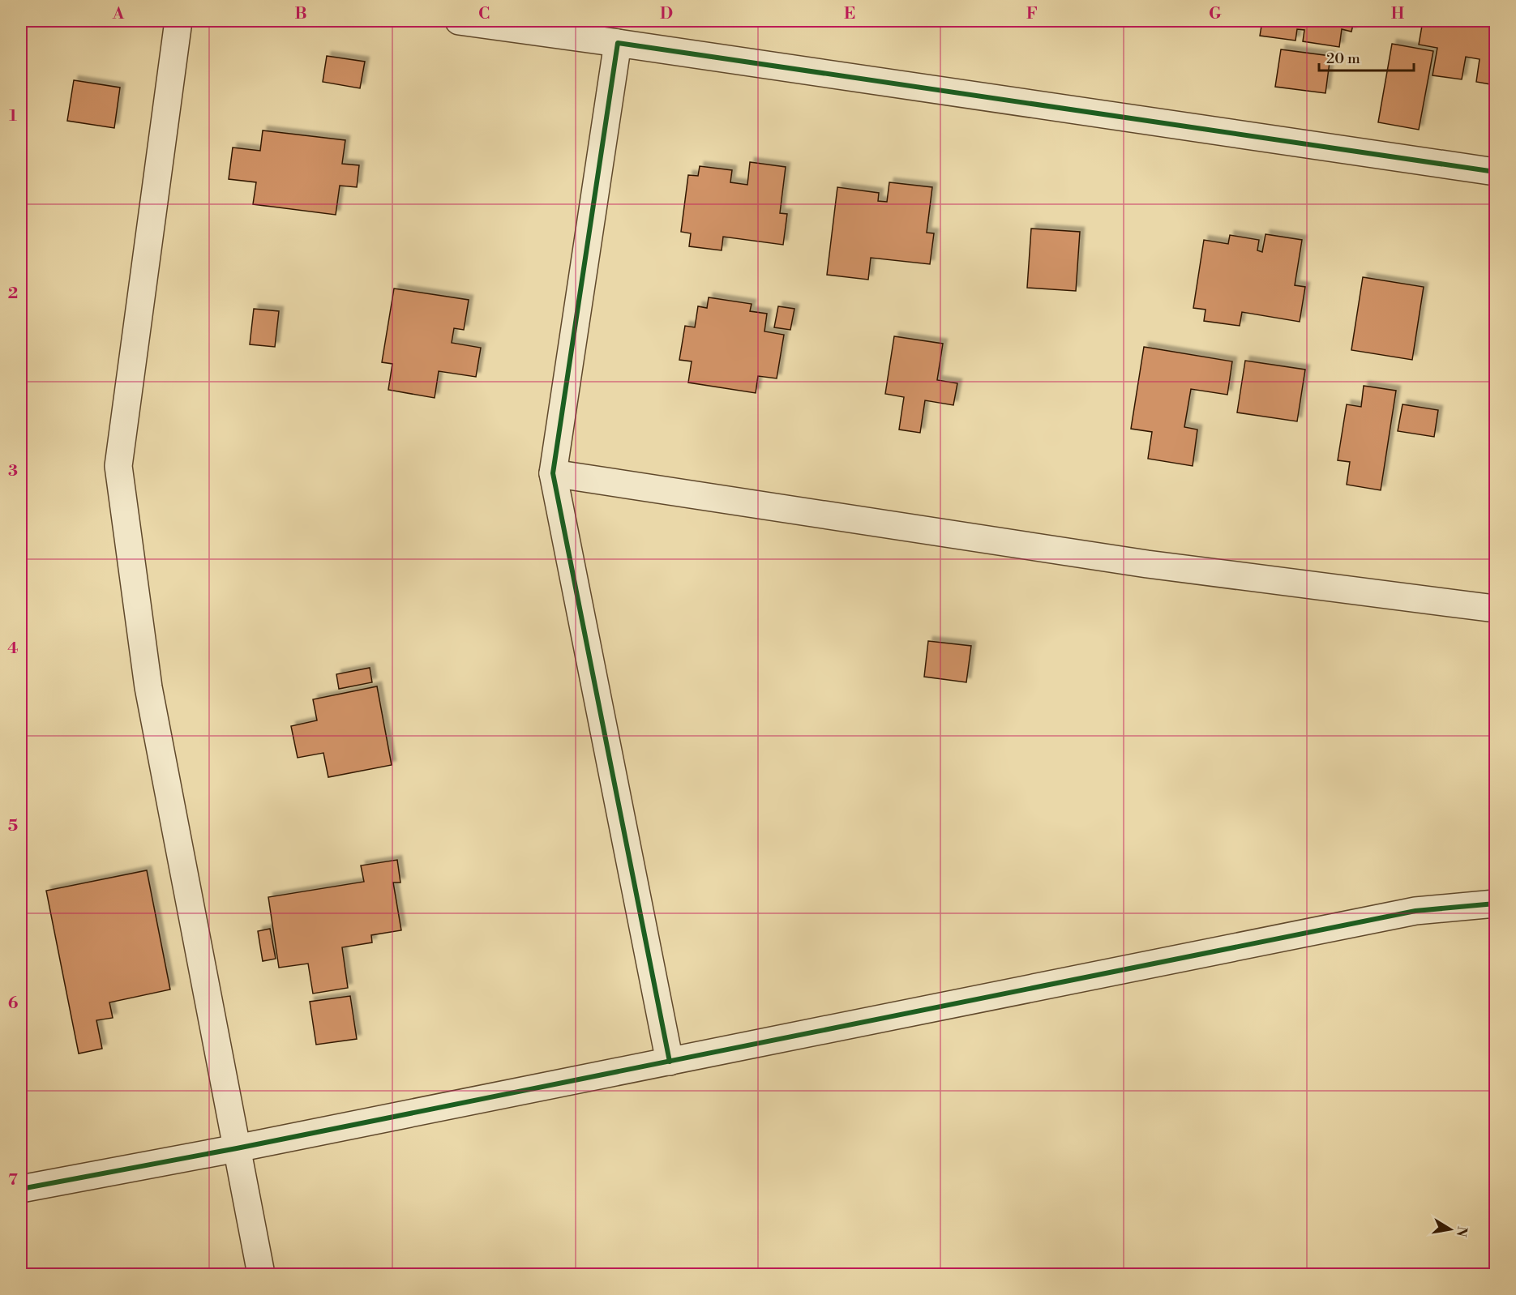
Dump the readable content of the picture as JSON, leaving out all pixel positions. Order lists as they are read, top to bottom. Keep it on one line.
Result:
{"scale_bar":"20 m","north":"right","grid":{"columns":["A","B","C","D","E","F","G","H"],"rows":["1","2","3","4","5","6","7"]}}
